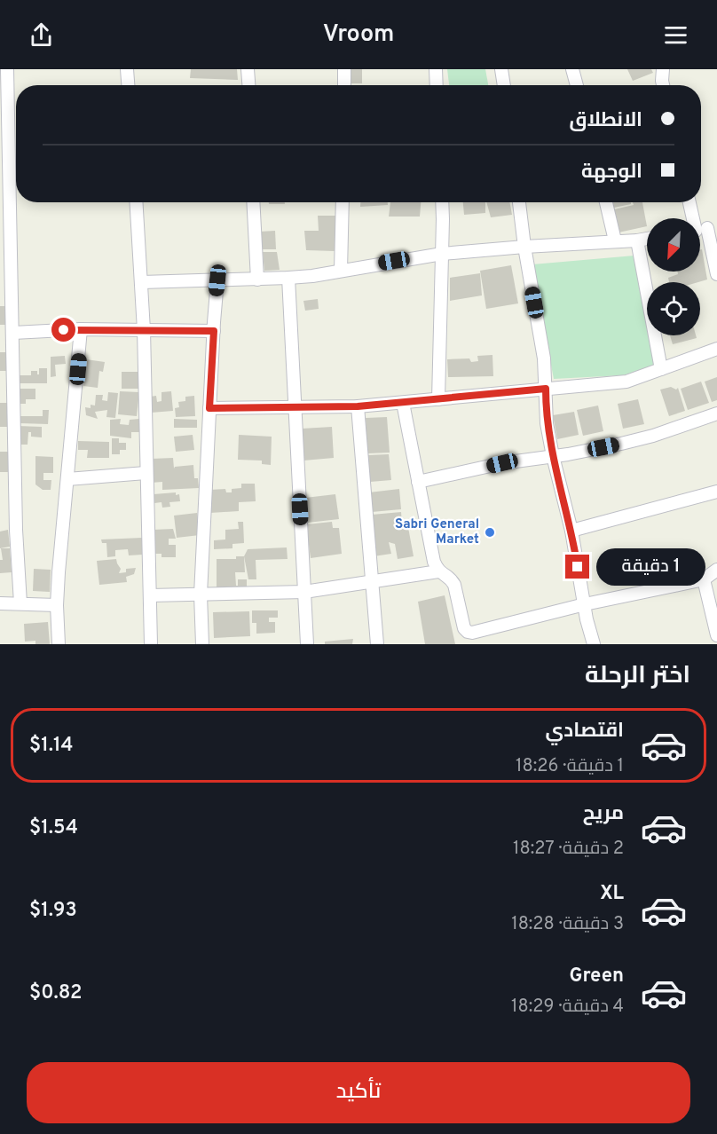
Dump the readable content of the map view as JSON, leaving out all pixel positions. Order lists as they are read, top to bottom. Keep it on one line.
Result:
{"places":["Sabri General Market"],"north":"bottom left","page":{"header":"Vroom","banner":["الانطلاق","الوجهة"],"bubble":"1 دقيقة","heading":"اختر الرحلة","list":[{"name":"اقتصادي","note":"1 دقيقة · 18:26","value":"$1.14"},{"name":"مريح","note":"2 دقيقة · 18:27","value":"$1.54"},{"name":"XL","note":"3 دقيقة · 18:28","value":"$1.93"},{"name":"Green","note":"4 دقيقة · 18:29","value":"$0.82"}],"buttons":"تأكيد"}}
